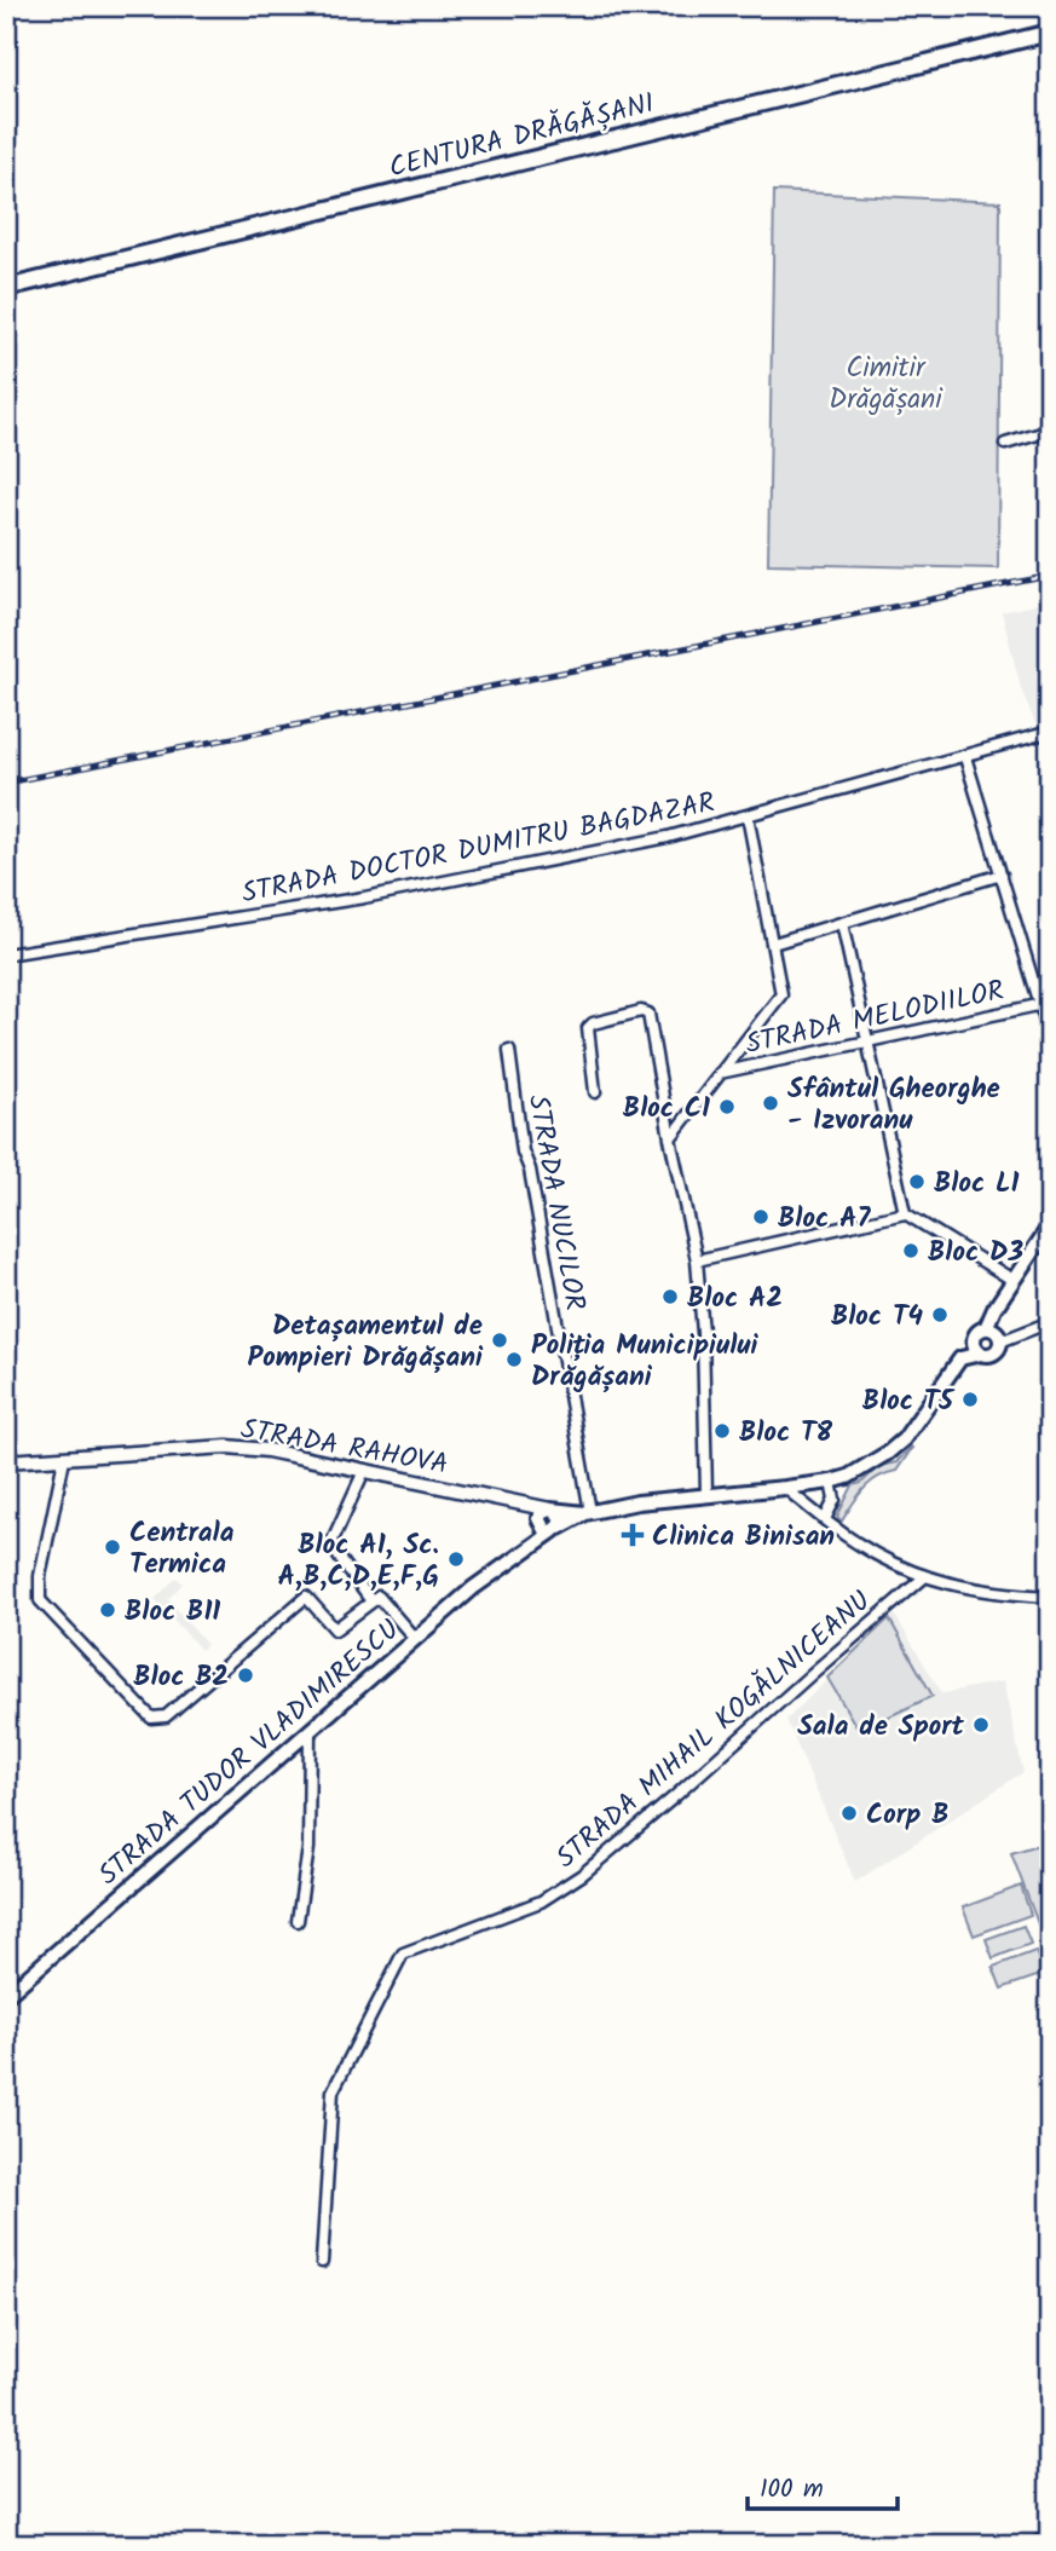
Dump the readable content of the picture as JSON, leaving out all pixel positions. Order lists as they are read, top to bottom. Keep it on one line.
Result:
{"streets":{"main road":["CENTURA DRĂGĂȘANI","STRADA TUDOR VLADIMIRESCU"],"street":["STRADA DOCTOR DUMITRU BAGDAZAR","STRADA MELODIILOR","STRADA NUCILOR","STRADA RAHOVA","STRADA MIHAIL KOGĂLNICEANU"]},"crossings":[["STRADA NUCILOR","STRADA TUDOR VLADIMIRESCU"],["STRADA RAHOVA","STRADA TUDOR VLADIMIRESCU"]],"parks":["Cimitir Drăgășani"],"places":{"other":["Sfântul Gheorghe - Izvoranu","Bloc C1","Bloc L1","Bloc A7","Bloc D3","Bloc A2","Bloc T4","Detașamentul de Pompieri Drăgășani","Poliția Municipiului Drăgășani","Bloc T5","Bloc T8","Centrala Termica","Bloc A1, Sc. A,B,C,D,E,F,G","Bloc B11","Bloc B2","Sala de Sport","Corp B"],"health":["Clinica Binisan"]},"scale_bar":"100 m"}
